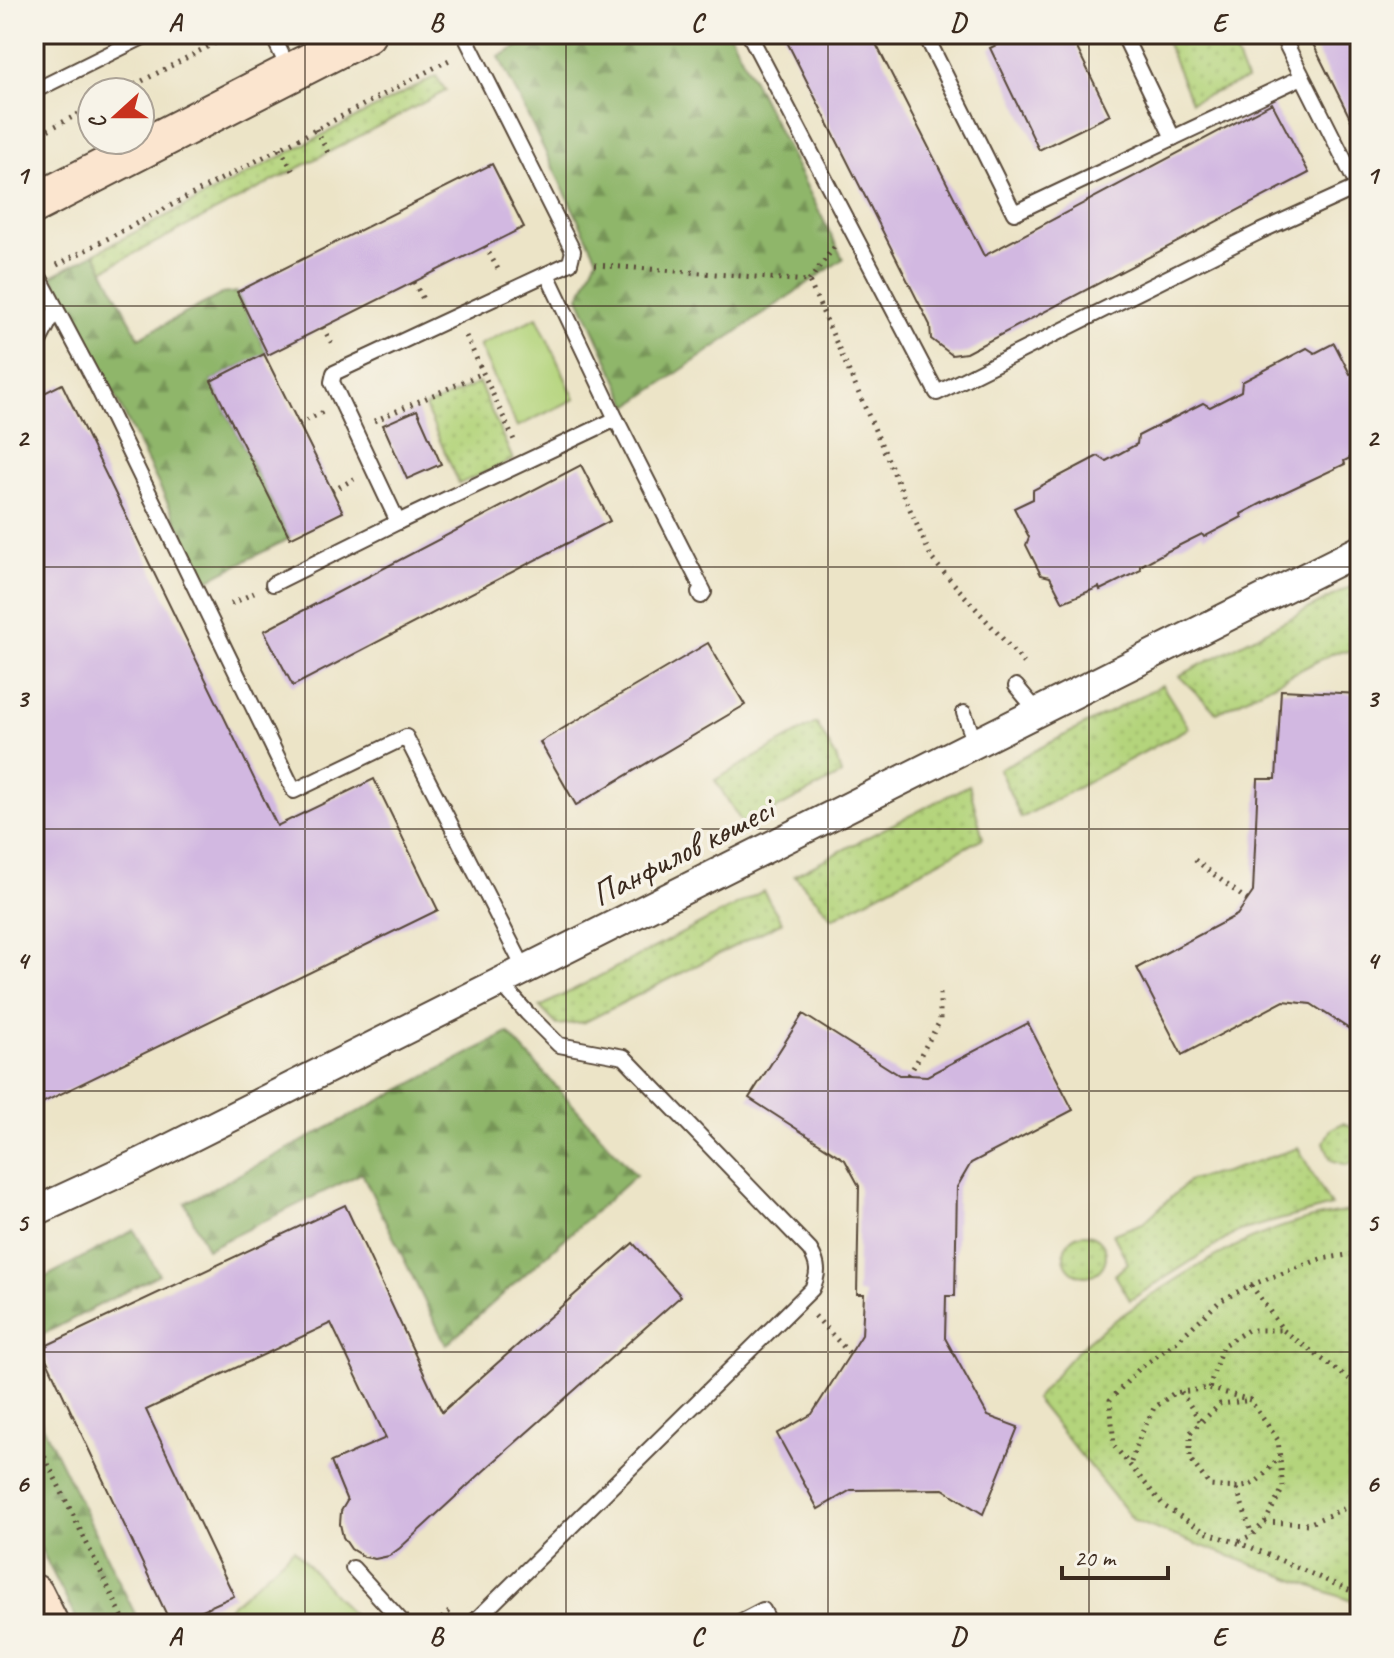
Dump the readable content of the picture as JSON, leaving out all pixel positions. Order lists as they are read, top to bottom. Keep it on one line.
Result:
{"streets":{"street":["Панфилов көшесі"]},"scale_bar":"20 m","north":"left","grid":{"columns":["A","B","C","D","E"],"rows":["1","2","3","4","5","6"]}}
